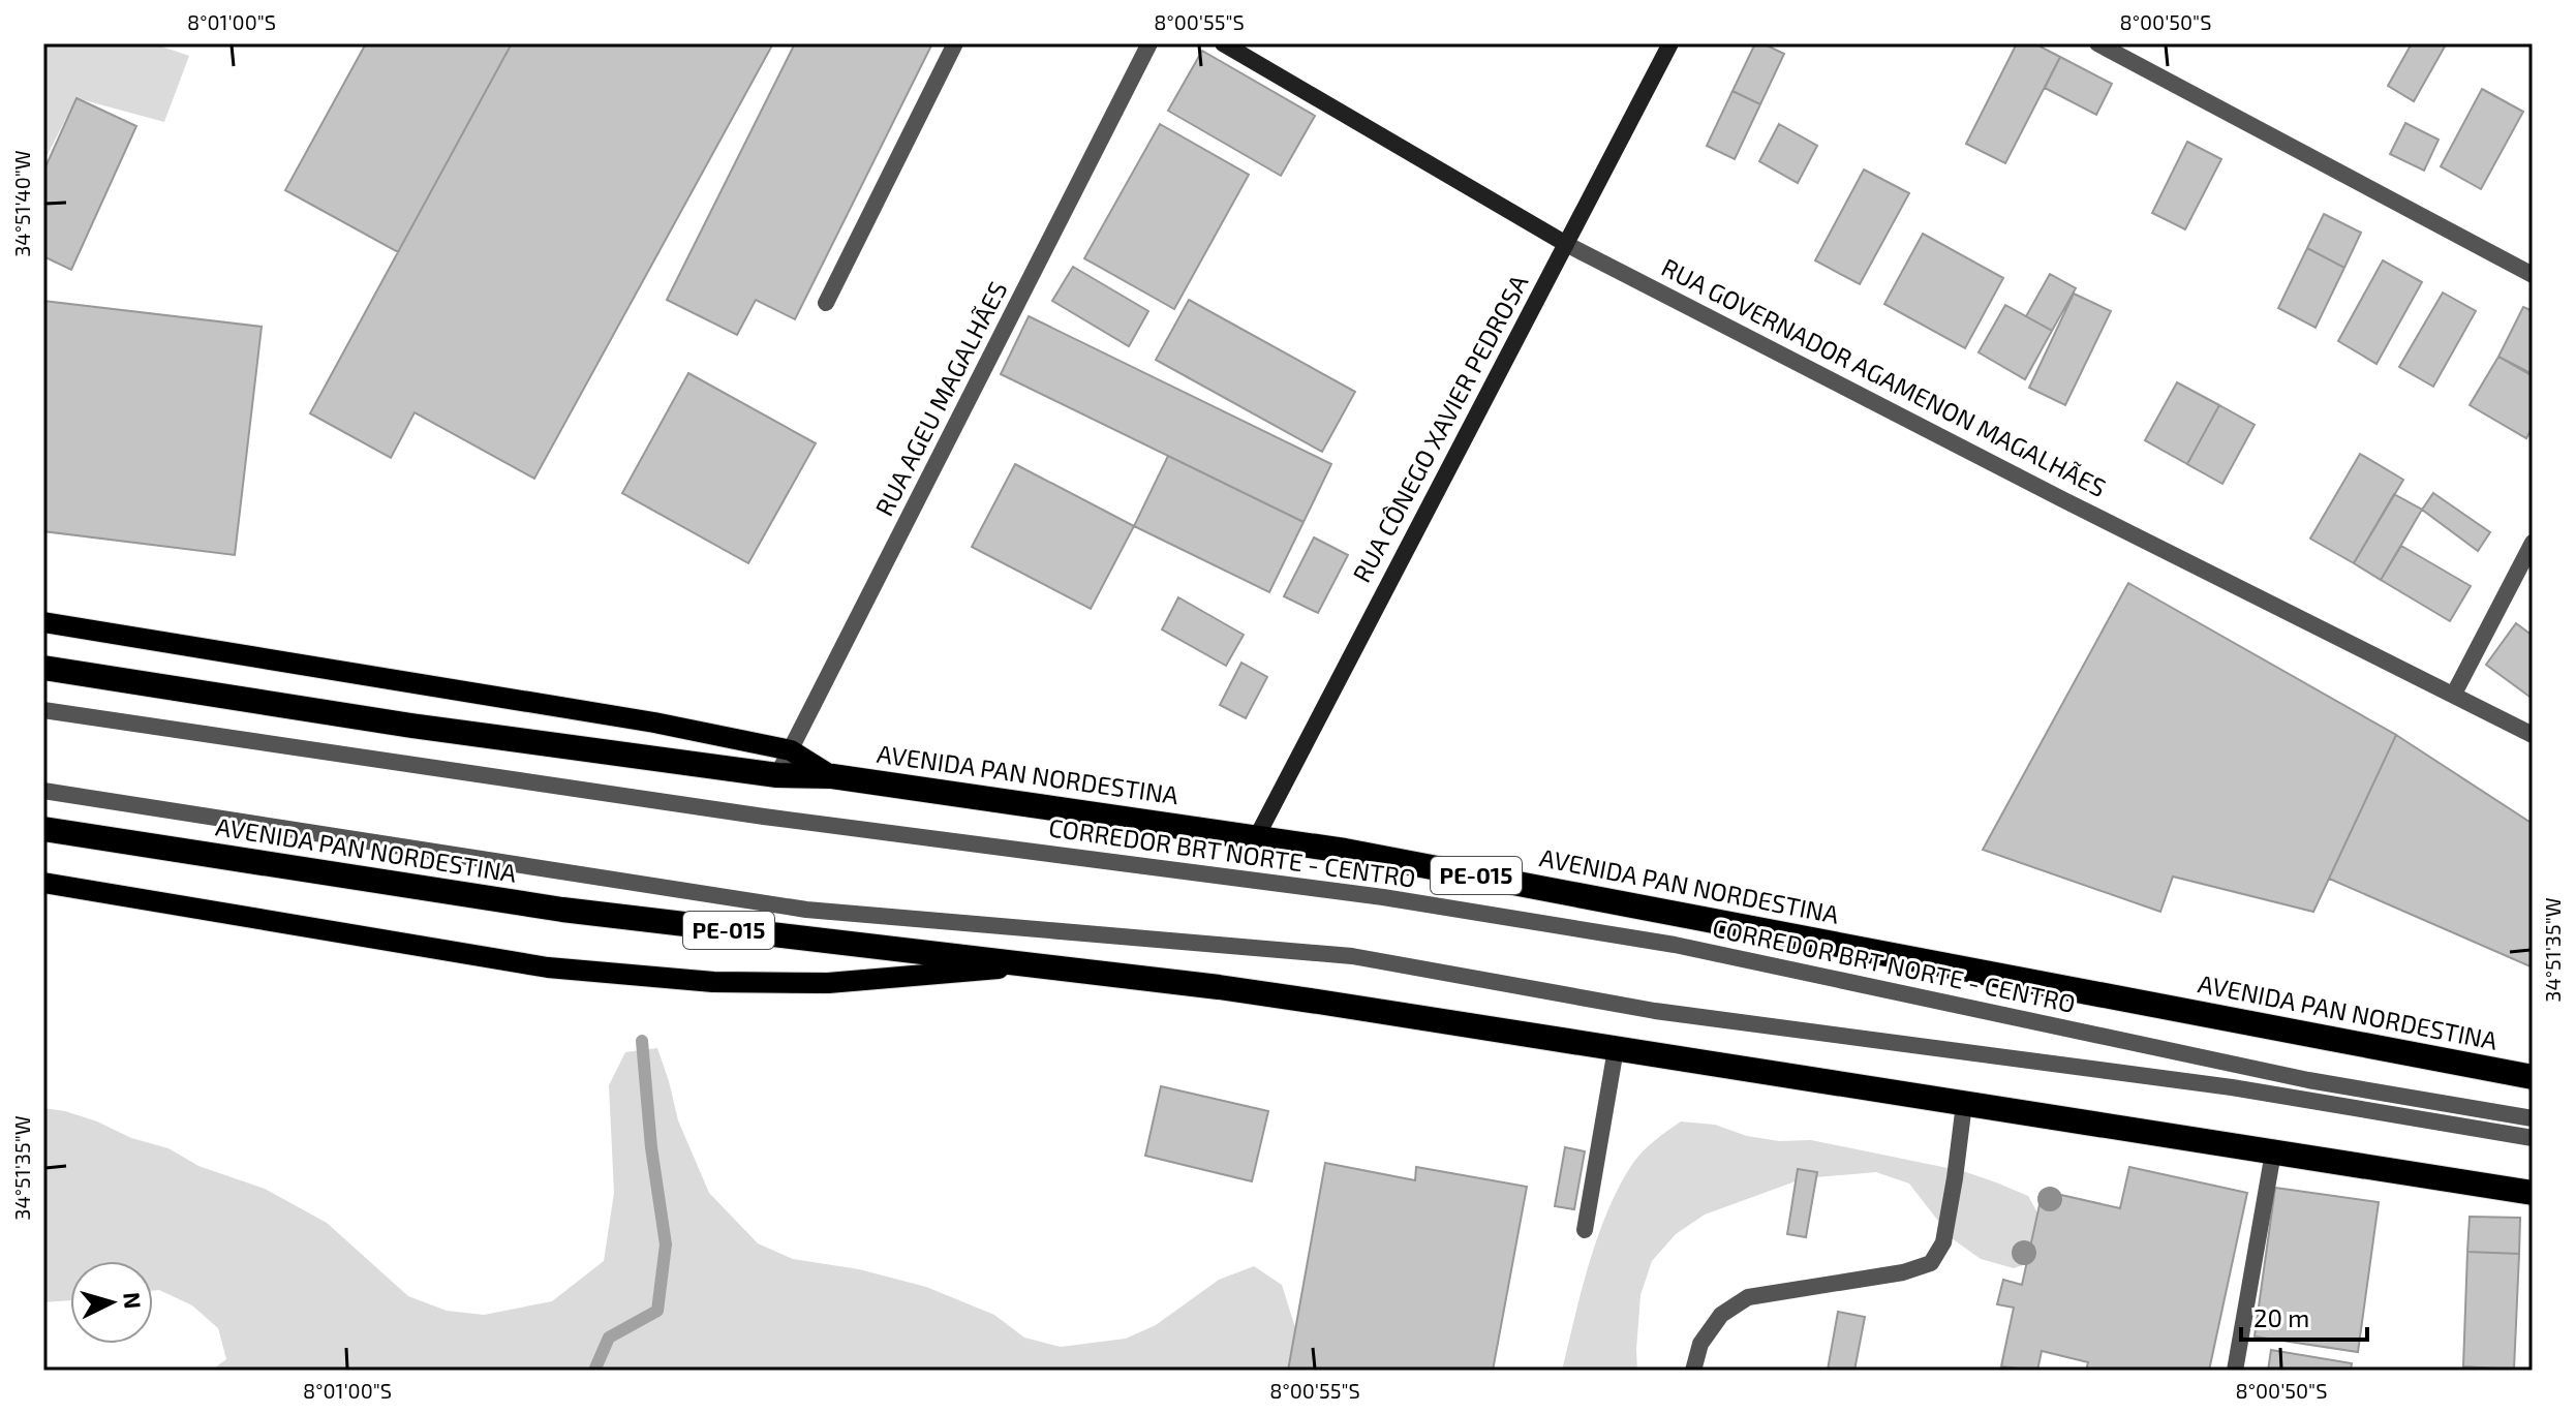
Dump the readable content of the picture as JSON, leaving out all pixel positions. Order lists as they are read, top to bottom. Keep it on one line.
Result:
{"streets":{"highway":["AVENIDA PAN NORDESTINA","PE-015"],"street":["RUA GOVERNADOR AGAMENON MAGALHÃES","RUA AGEU MAGALHÃES","RUA CÔNEGO XAVIER PEDROSA","CORREDOR BRT NORTE - CENTRO"]},"crossings":[["RUA GOVERNADOR AGAMENON MAGALHÃES","RUA CÔNEGO XAVIER PEDROSA"],["RUA AGEU MAGALHÃES","AVENIDA PAN NORDESTINA"],["RUA CÔNEGO XAVIER PEDROSA","AVENIDA PAN NORDESTINA"]],"scale_bar":"20 m","north":"right","coordinates":["8°01'00\"S","8°00'55\"S","8°00'50\"S","34°51'40\"W","34°51'35\"W"]}
